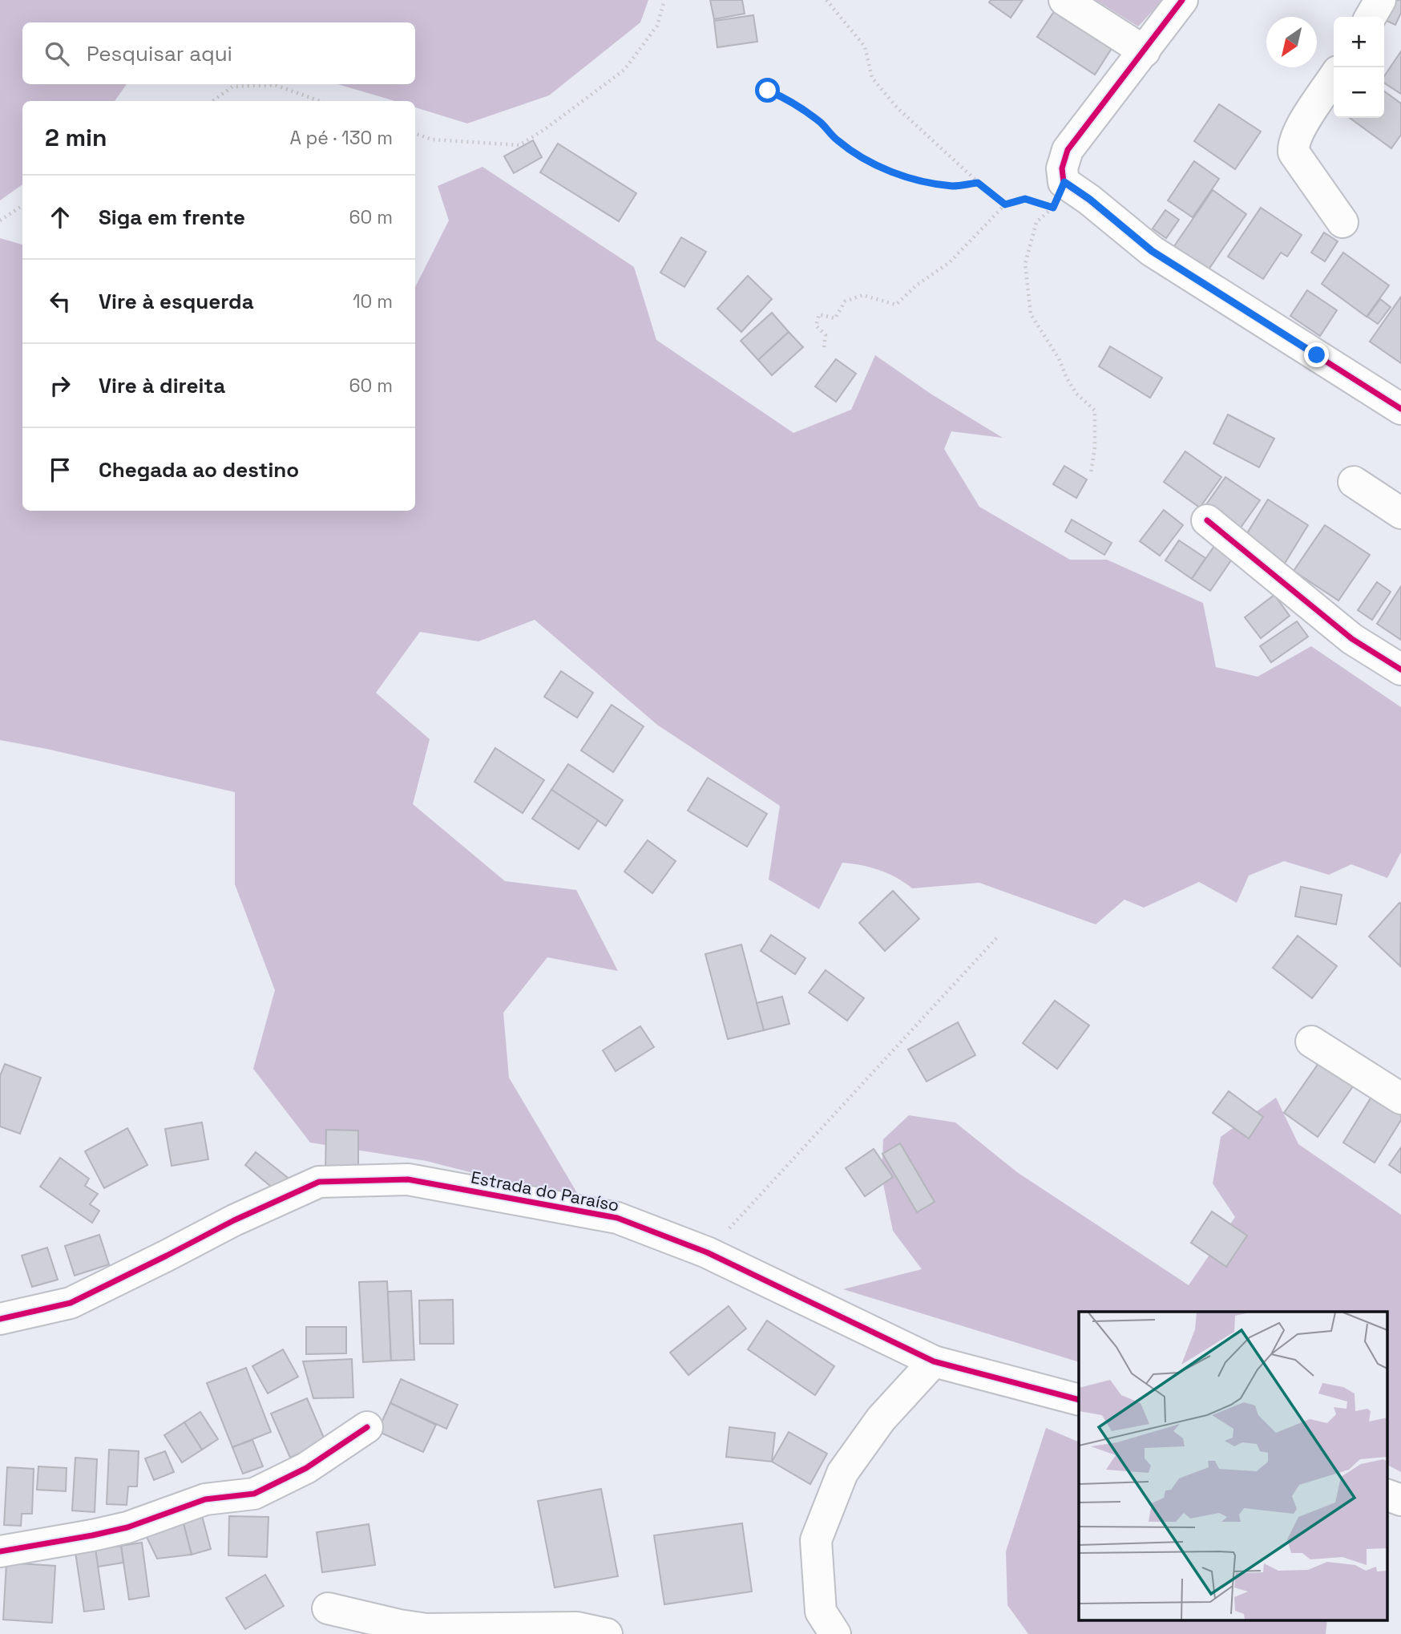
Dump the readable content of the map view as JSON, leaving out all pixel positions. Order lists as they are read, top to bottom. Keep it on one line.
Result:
{"streets":{"street":["Estrada do Paraíso"]},"north":"bottom left","page":{"map_buttons":["+","−"],"search":"Pesquisar aqui","heading":["2 min","A pé · 130 m"],"list":[["Siga em frente","60 m"],["Vire à esquerda","10 m"],["Vire à direita","60 m"],"Chegada ao destino"]}}
